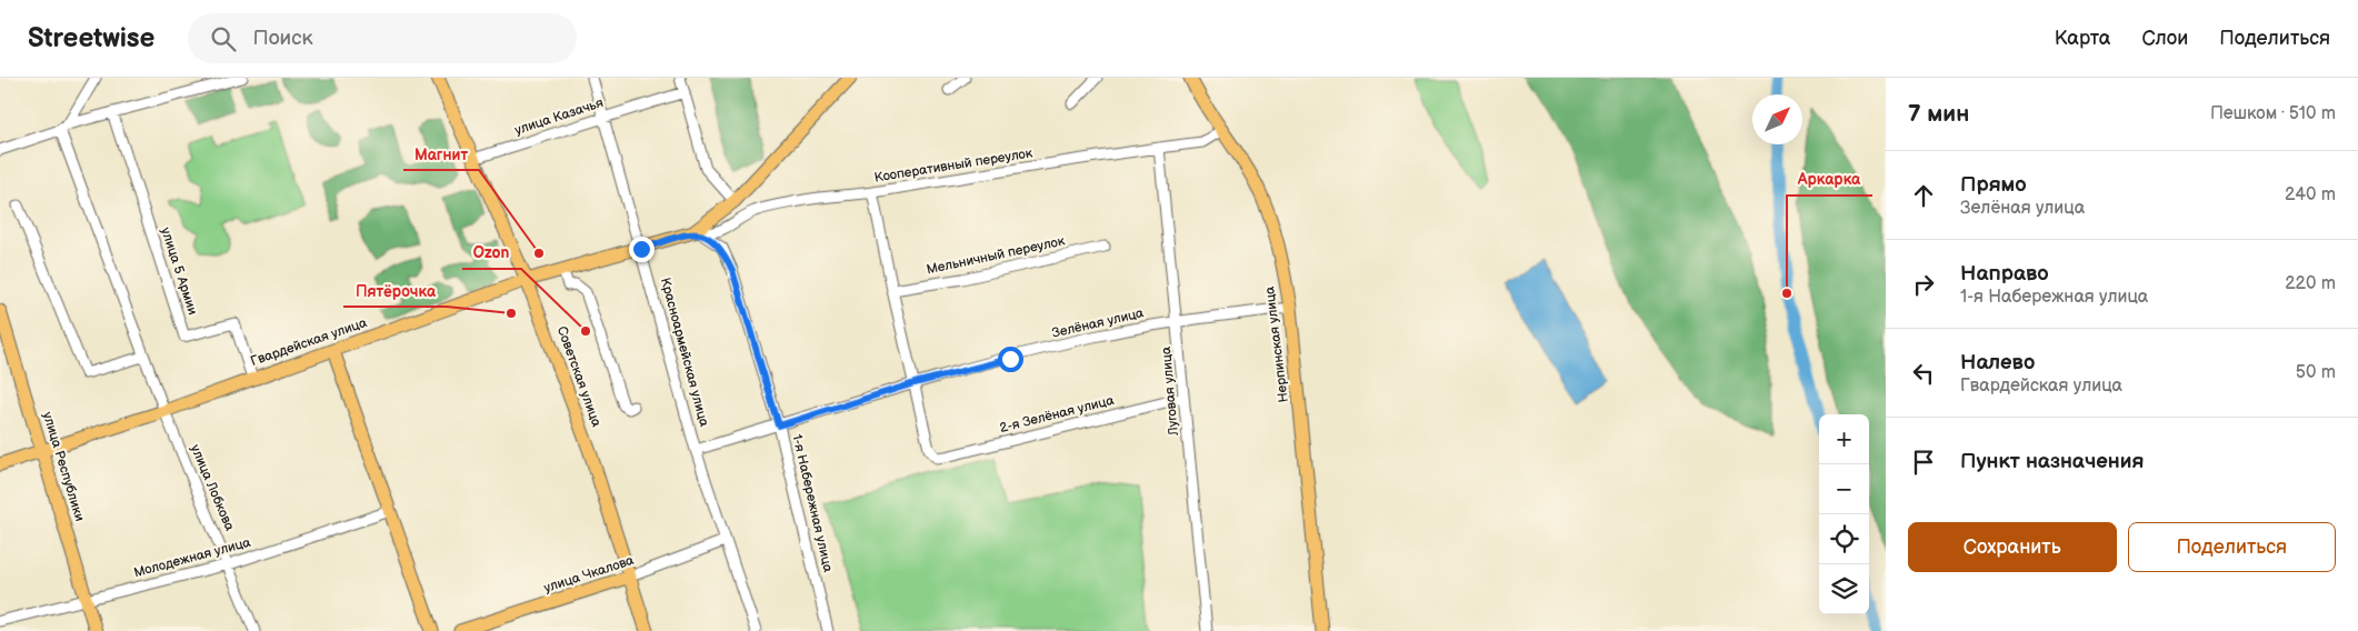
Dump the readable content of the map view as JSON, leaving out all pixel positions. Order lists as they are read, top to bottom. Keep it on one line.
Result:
{"streets":{"main road":["Гвардейская улица","Нерпинская улица","Советская улица","улица Республики","улица Чкалова"],"street":["улица Казачья","Кооперативный переулок","Мельничный переулок","улица 5 Армии","Зелёная улица","Красноармейская улица","Луговая улица","2-я Зелёная улица","улица Лобкова","1-я Набережная улица","Молодежная улица"]},"crossings":[["улица Казачья","Красноармейская улица"],["улица Казачья","Советская улица"],["Кооперативный переулок","Гвардейская улица"],["Кооперативный переулок","Нерпинская улица"],["Кооперативный переулок","Луговая улица"],["Кооперативный переулок","1-я Набережная улица"],["улица 5 Армии","Гвардейская улица"],["Зелёная улица","Нерпинская улица"],["Зелёная улица","Красноармейская улица"],["Зелёная улица","Луговая улица"],["Зелёная улица","2-я Зелёная улица"],["Зелёная улица","1-я Набережная улица"],["Гвардейская улица","Красноармейская улица"],["Гвардейская улица","Советская улица"],["Гвардейская улица","улица Республики"],["Гвардейская улица","улица Лобкова"],["Гвардейская улица","1-я Набережная улица"],["Красноармейская улица","улица Чкалова"],["Советская улица","улица Чкалова"],["Луговая улица","2-я Зелёная улица"],["улица Республики","Молодежная улица"],["улица Лобкова","Молодежная улица"]],"places":["Магнит","Аркарка","Пятёрочка","Ozon"],"north":"top right","page":{"header":"Streetwise","search":"Поиск","nav":["Карта","Слои","Поделиться"],"heading":["7 мин","Пешком · 510 m"],"list":[["Прямо","Зелёная улица","240 m"],["Направо","1-я Набережная улица","220 m"],["Налево","Гвардейская улица","50 m"],"Пункт назначения"],"map_buttons":["+","−"],"buttons":["Сохранить","Поделиться"]}}
